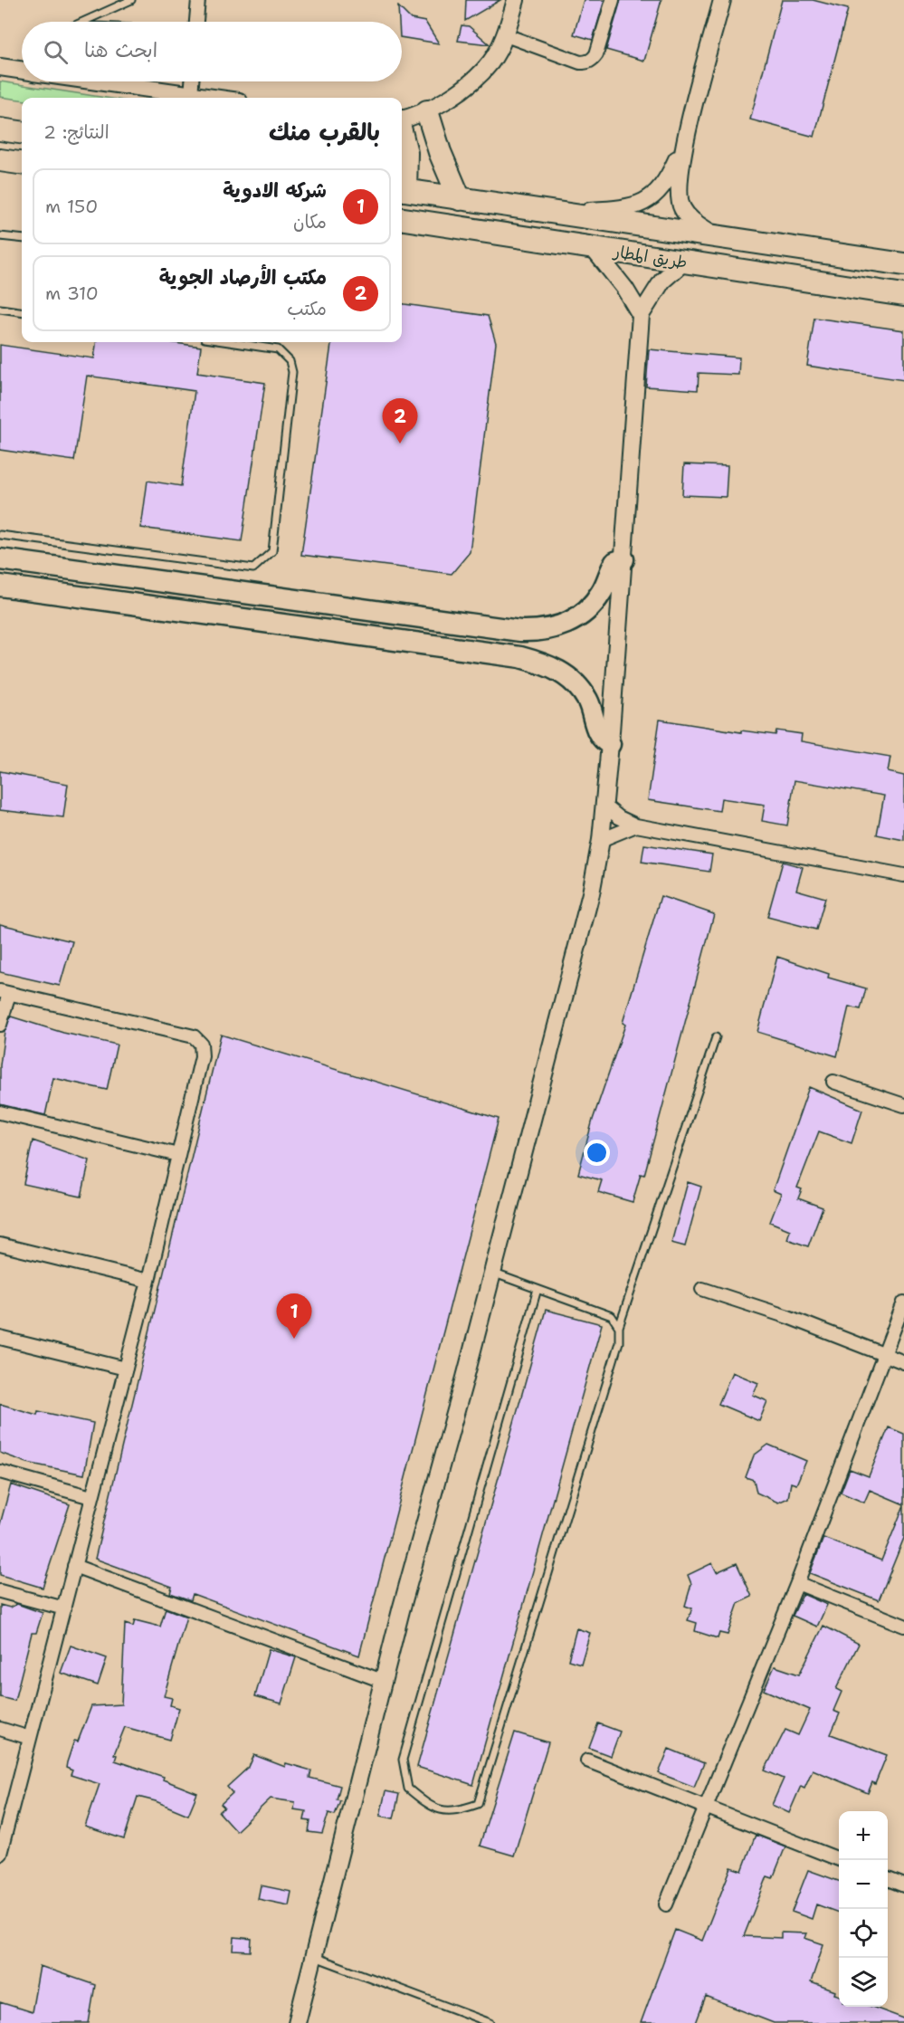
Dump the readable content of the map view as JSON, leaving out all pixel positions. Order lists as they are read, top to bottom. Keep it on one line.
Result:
{"streets":{"highway":["طريق المطار"]},"page":{"search":"ابحث هنا","heading":["بالقرب منك","النتائج: 2"],"list":[{"mark":"1","name":"شركه الادوية","note":"مكان","value":"150 m"},{"mark":"2","name":"مكتب الأرصاد الجوية","note":"مكتب","value":"310 m"}],"pins":["2","1"],"map_buttons":["+","−"]}}
